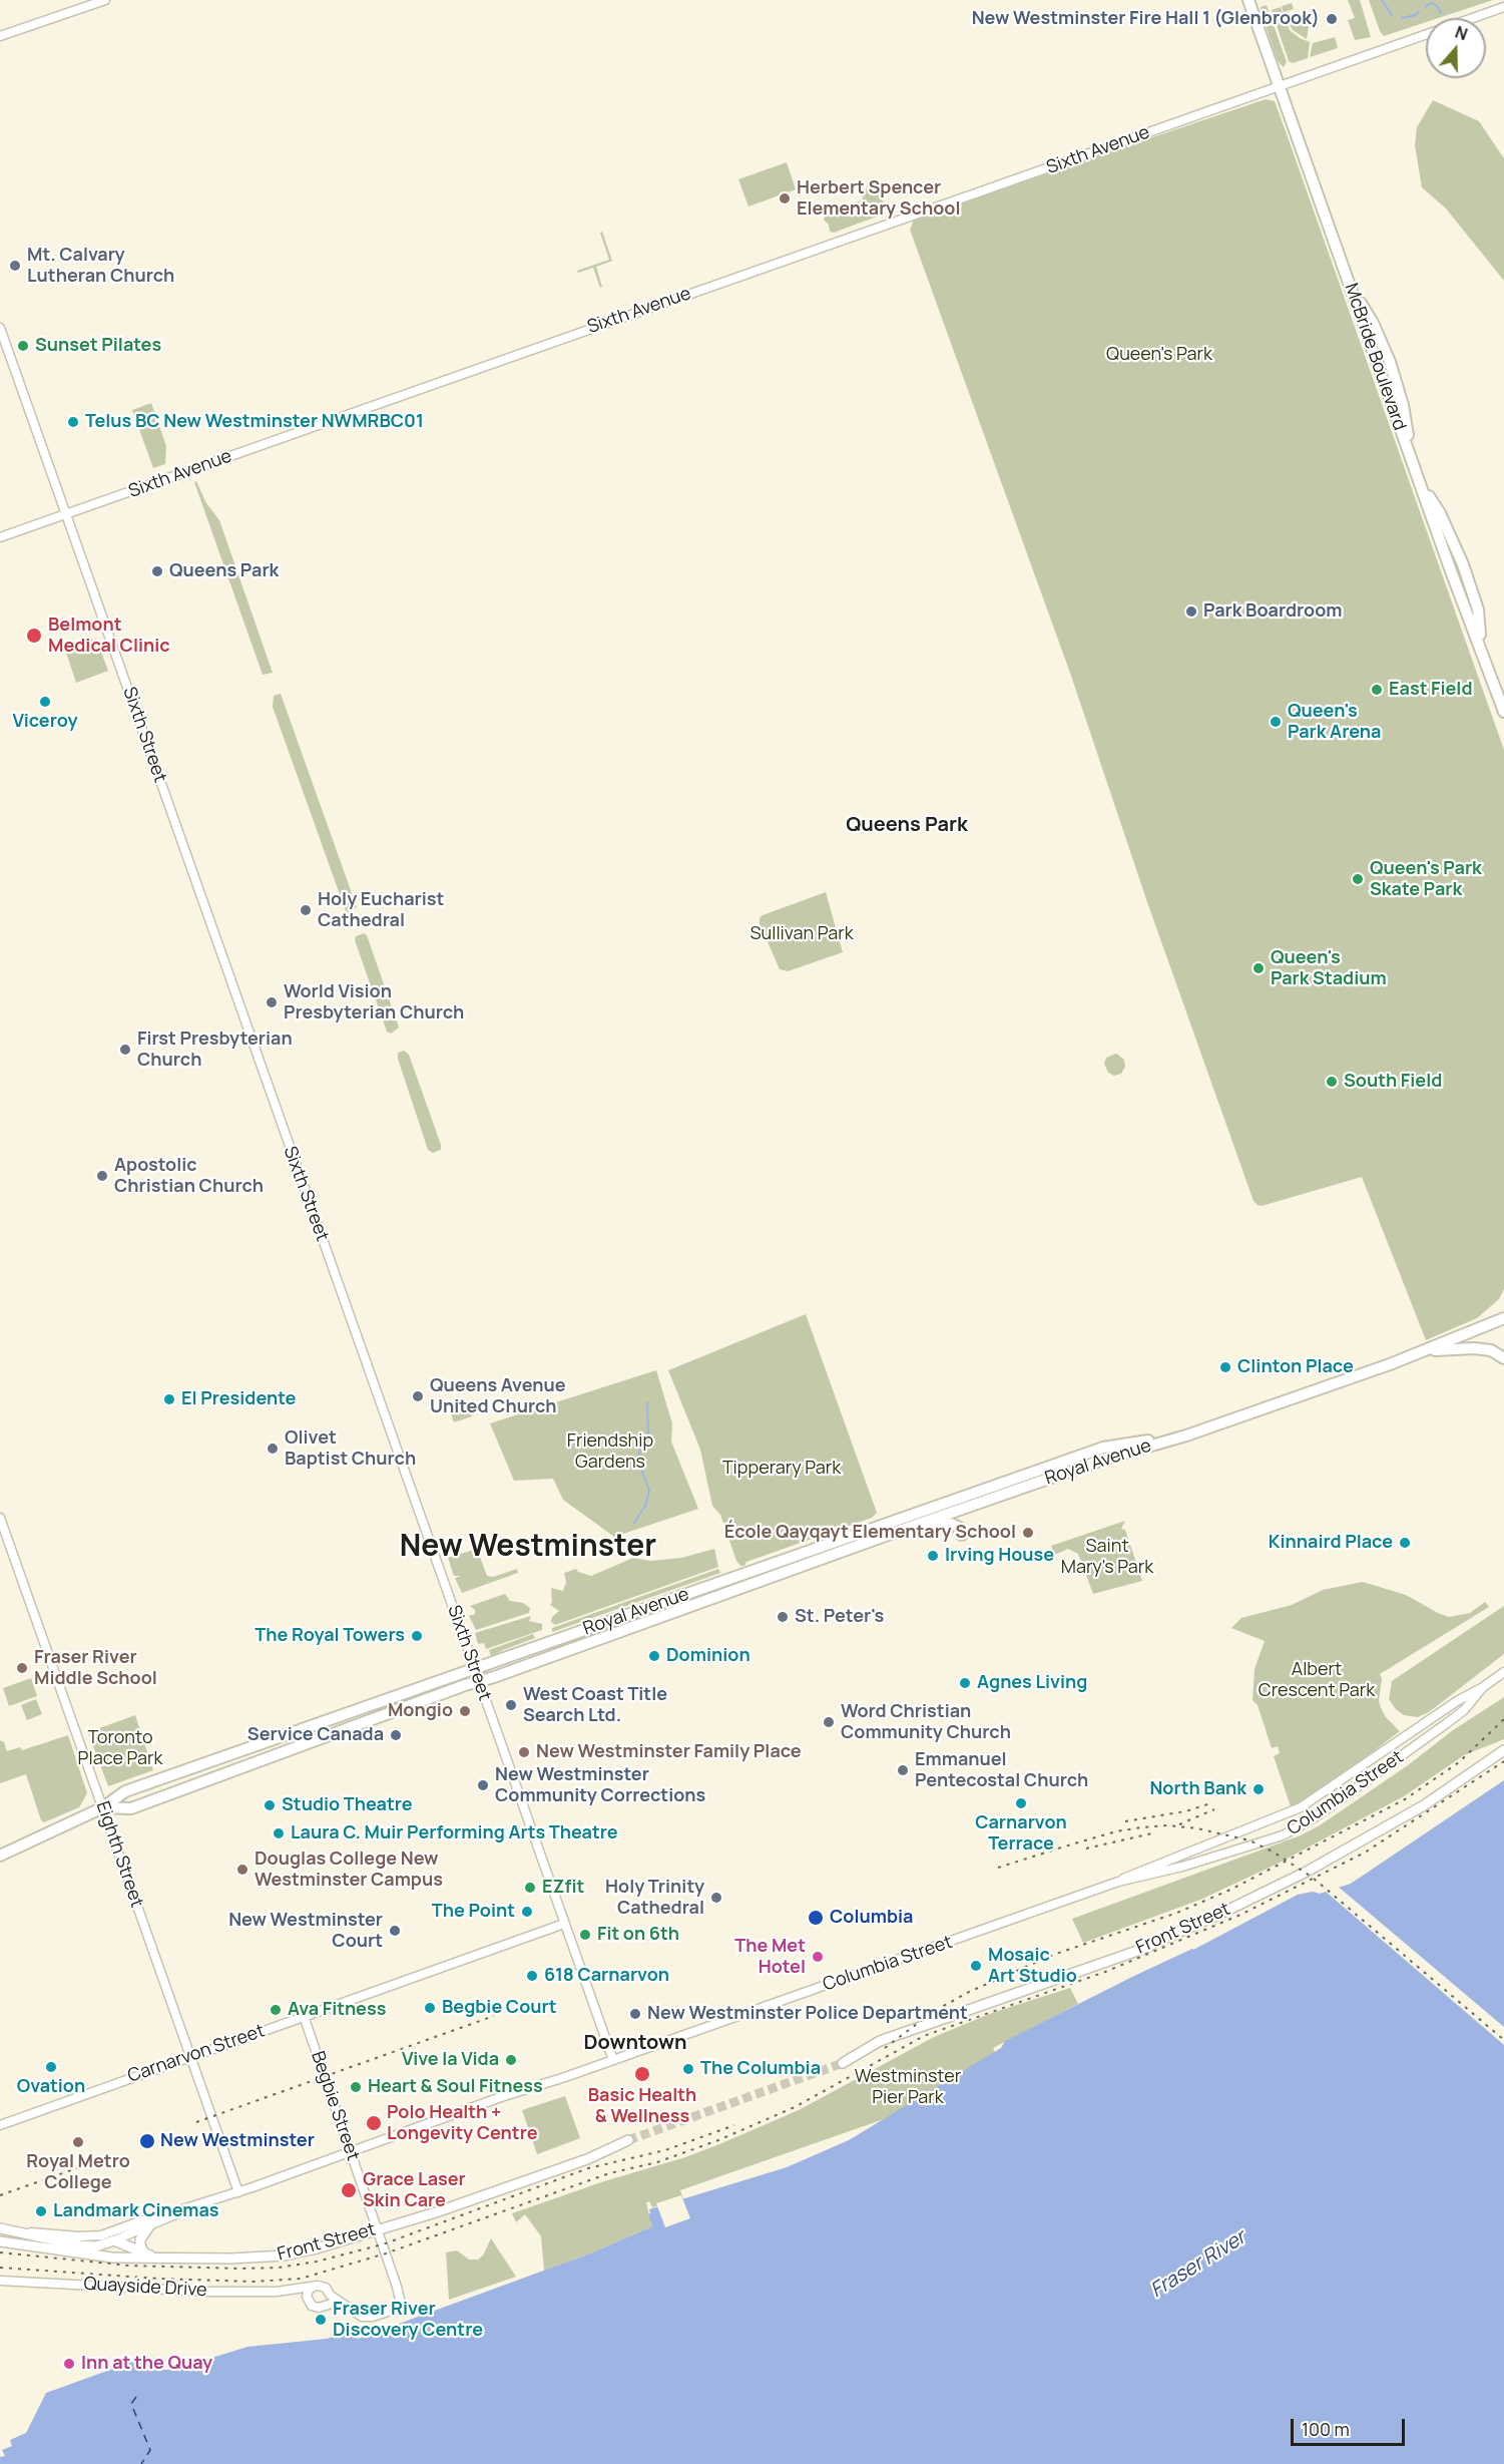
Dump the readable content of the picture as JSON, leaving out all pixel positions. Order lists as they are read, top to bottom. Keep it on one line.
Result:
{"streets":{"main road":["McBride Boulevard","Royal Avenue","Columbia Street","Front Street"],"street":["Sixth Avenue","Sixth Street","Eighth Street","Carnarvon Street","Begbie Street","Quayside Drive"]},"crossings":[["Sixth Avenue","McBride Boulevard"],["Sixth Avenue","Sixth Street"],["Sixth Street","Royal Avenue"],["Sixth Street","Columbia Street"],["Sixth Street","Carnarvon Street"],["Royal Avenue","Eighth Street"],["Columbia Street","Eighth Street"],["Columbia Street","Begbie Street"],["Eighth Street","Carnarvon Street"],["Front Street","Begbie Street"],["Carnarvon Street","Begbie Street"]],"districts":["Queens Park","New Westminster","Downtown"],"water":["Fraser River"],"parks":["Queen's Park","Sullivan Park","Friendship Gardens","Tipperary Park","Saint Mary's Park","Albert Crescent Park","Toronto Place Park","Westminster Pier Park"],"places":["New Westminster Fire Hall 1 (Glenbrook)","Herbert Spencer Elementary School","Mt. Calvary Lutheran Church","Sunset Pilates","Telus BC New Westminster NWMRBC01","Queens Park","Park Boardroom","Belmont Medical Clinic","East Field","Viceroy","Queen's Park Arena","Queen's Park Skate Park","Holy Eucharist Cathedral","Queen's Park Stadium","World Vision Presbyterian Church","First Presbyterian Church","South Field","Apostolic Christian Church","Clinton Place","Queens Avenue United Church","El Presidente","Olivet Baptist Church","École Qayqayt Elementary School","Kinnaird Place","Irving House","St. Peter's","The Royal Towers","Dominion","Fraser River Middle School","Agnes Living","West Coast Title Search Ltd.","Mongio","Word Christian Community Church","Service Canada","New Westminster Family Place","Emmanuel Pentecostal Church","New Westminster Community Corrections","North Bank","Carnarvon Terrace","Studio Theatre","Laura C. Muir Performing Arts Theatre","Douglas College New Westminster Campus","EZfit","Holy Trinity Cathedral","The Point","Columbia","New Westminster Court","Fit on 6th","The Met Hotel","Mosaic Art Studio","618 Carnarvon","Begbie Court","Ava Fitness","New Westminster Police Department","Vive la Vida","Ovation","The Columbia","Basic Health & Wellness","Heart & Soul Fitness","Polo Health + Longevity Centre","New Westminster","Royal Metro College","Grace Laser Skin Care","Landmark Cinemas","Fraser River Discovery Centre","Inn at the Quay"],"scale_bar":"100 m","north":"top"}
